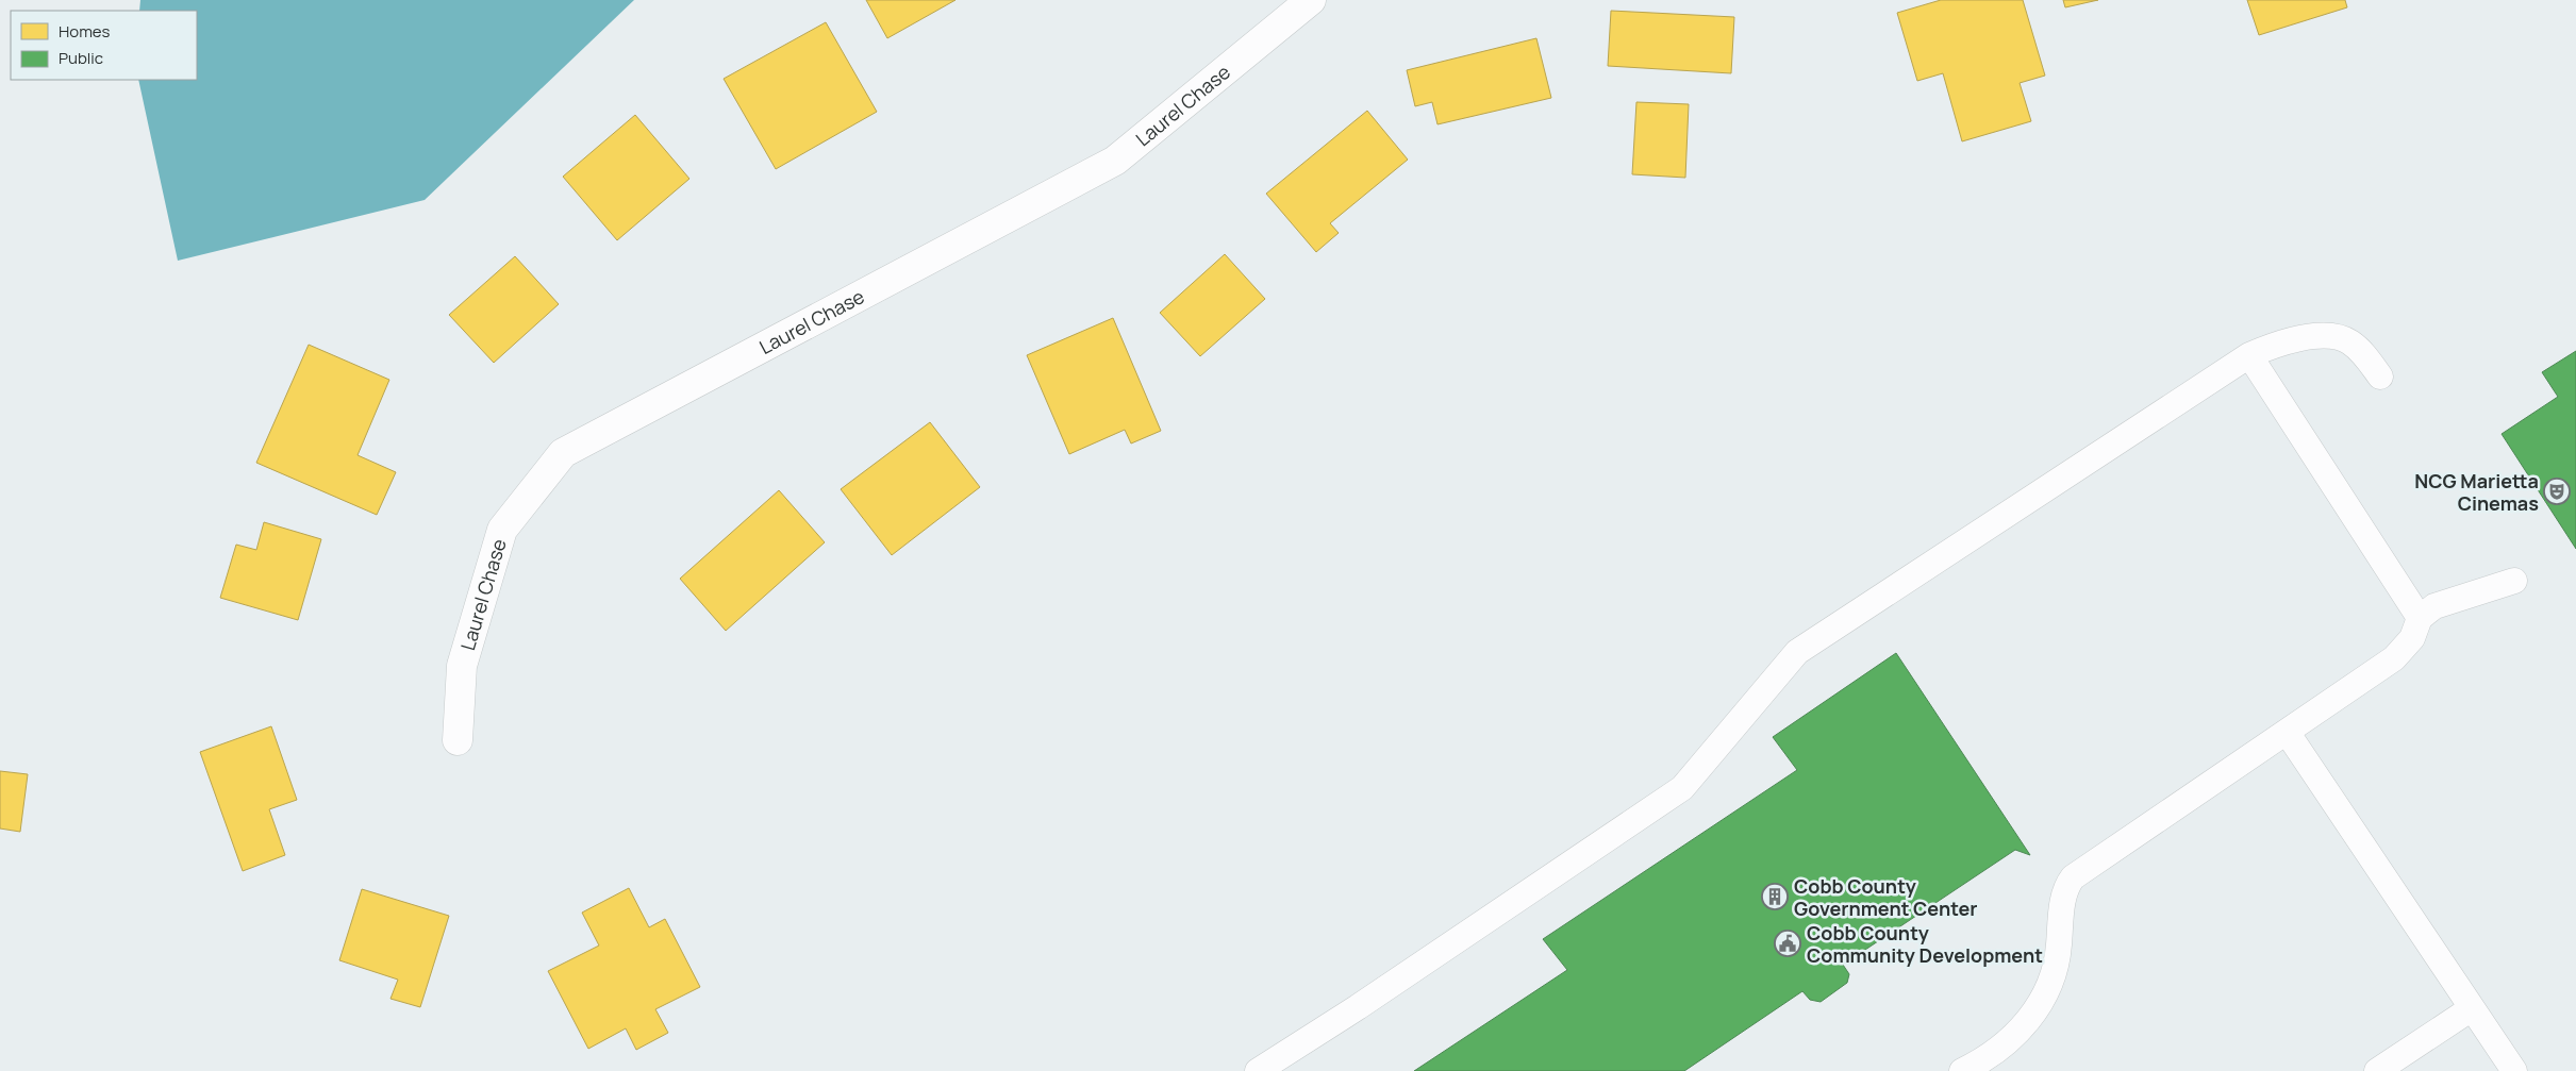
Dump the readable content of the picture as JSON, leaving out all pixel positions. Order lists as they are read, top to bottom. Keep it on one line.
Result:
{"streets":{"street":["Laurel Chase"]},"places":{"theatre":["NCG Marietta Cinemas"],"building":["Cobb County Government Center"],"public building":["Cobb County Community Development"]},"legend":["Homes","Public"]}
